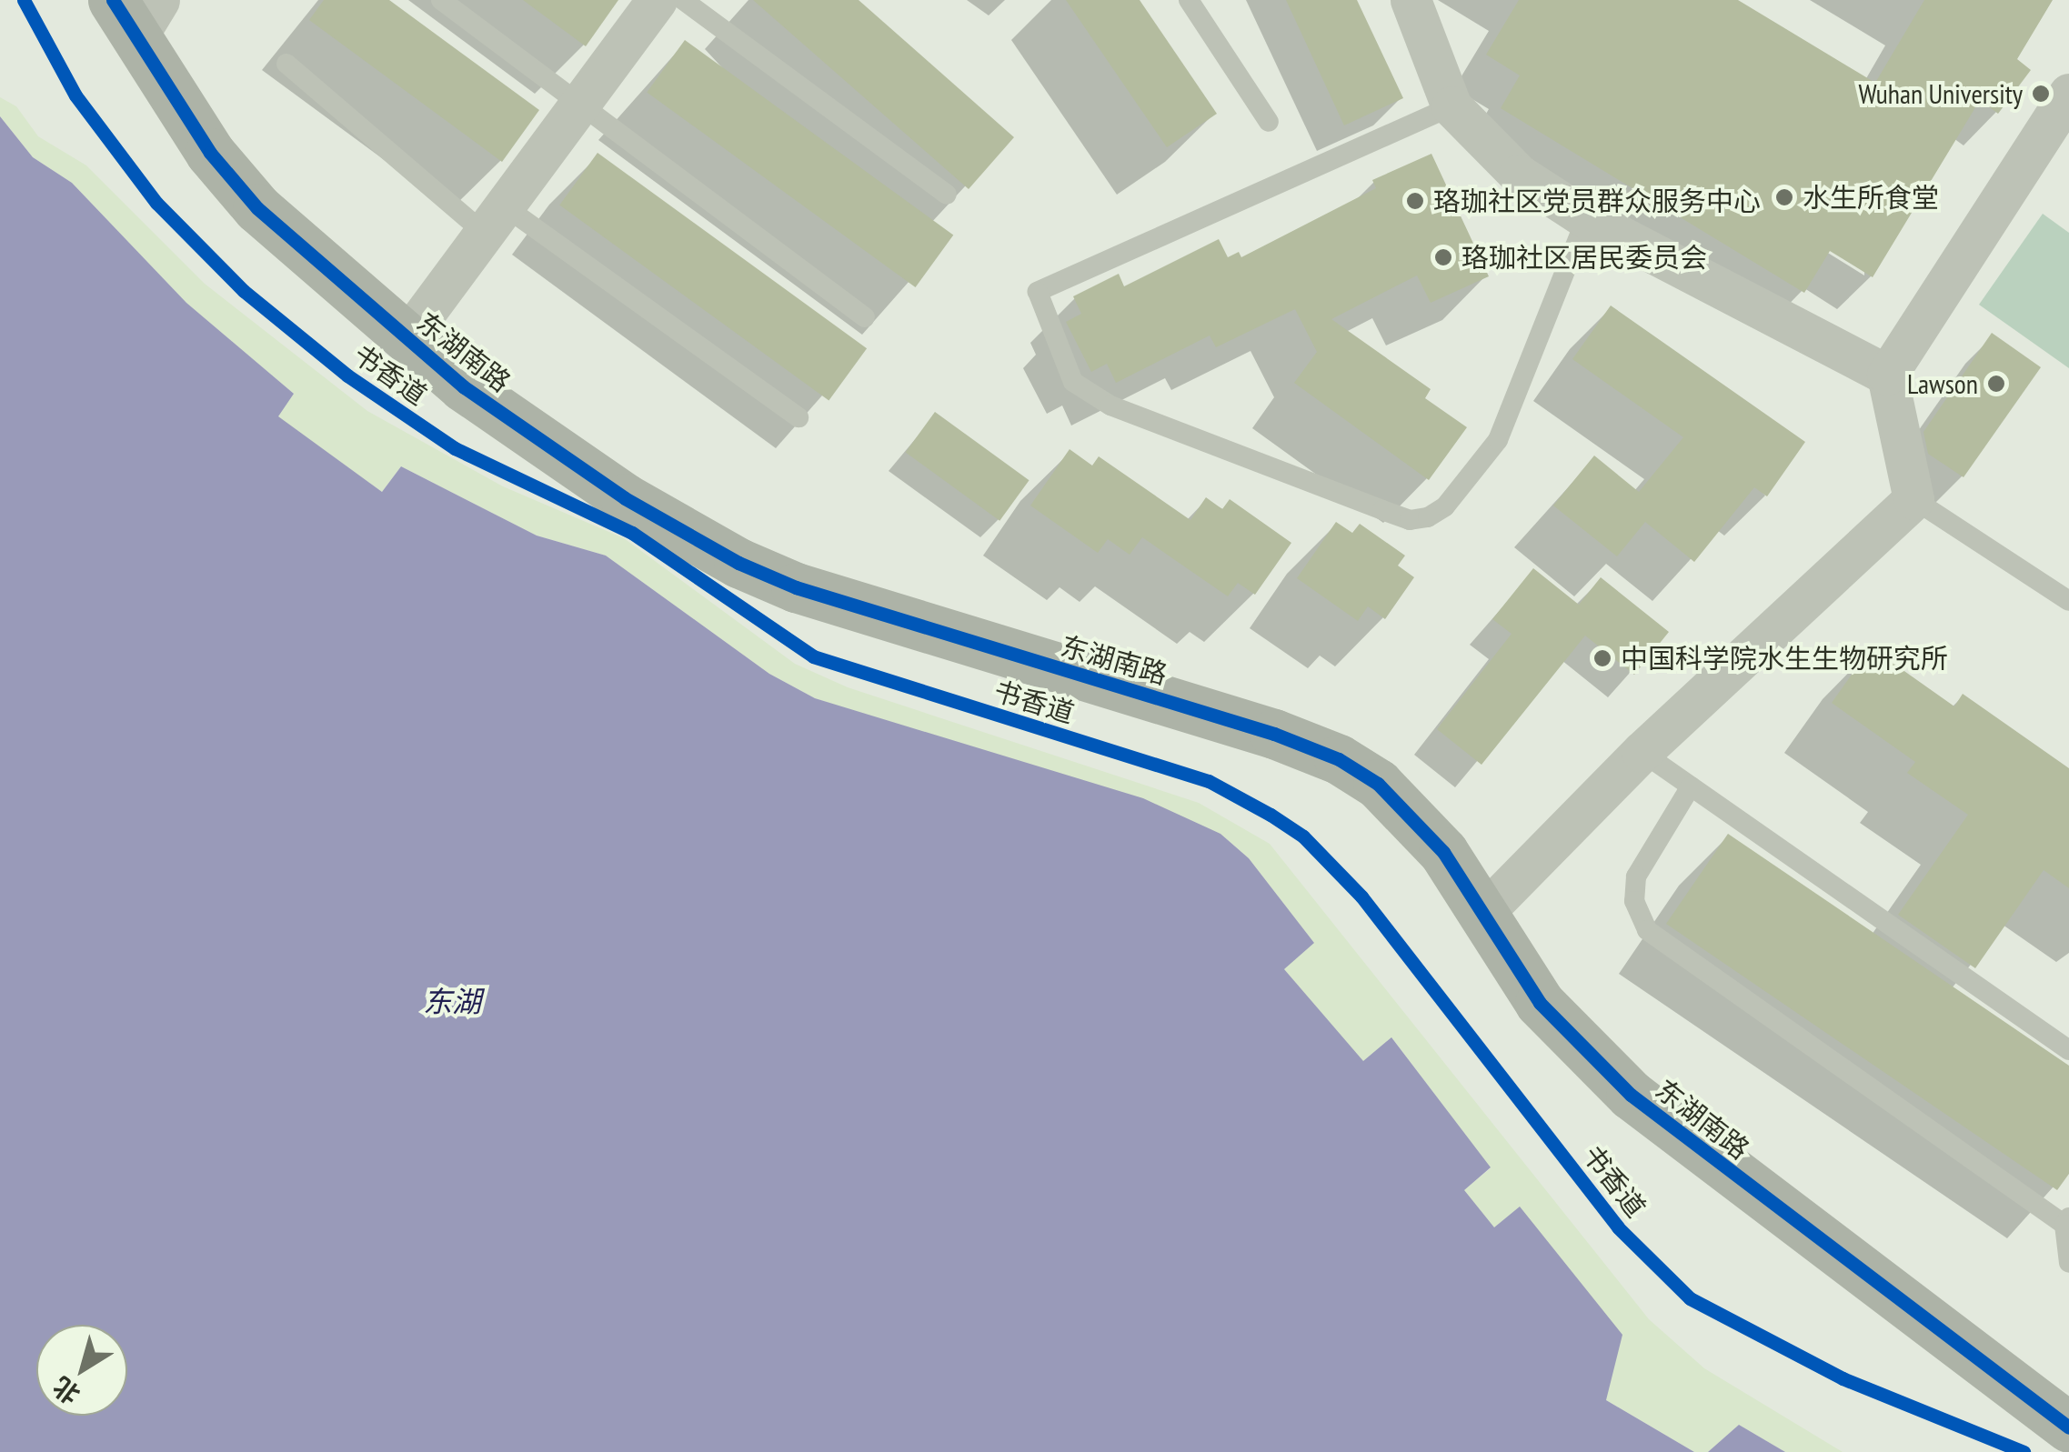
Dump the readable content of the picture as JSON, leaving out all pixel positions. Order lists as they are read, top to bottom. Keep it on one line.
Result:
{"streets":{"street":["东湖南路"],"cycle path":["书香道"]},"water":["东湖"],"places":["Wuhan University","水生所食堂","珞珈社区党员群众服务中心","珞珈社区居民委员会","Lawson","中国科学院水生生物研究所"],"north":"bottom left"}
